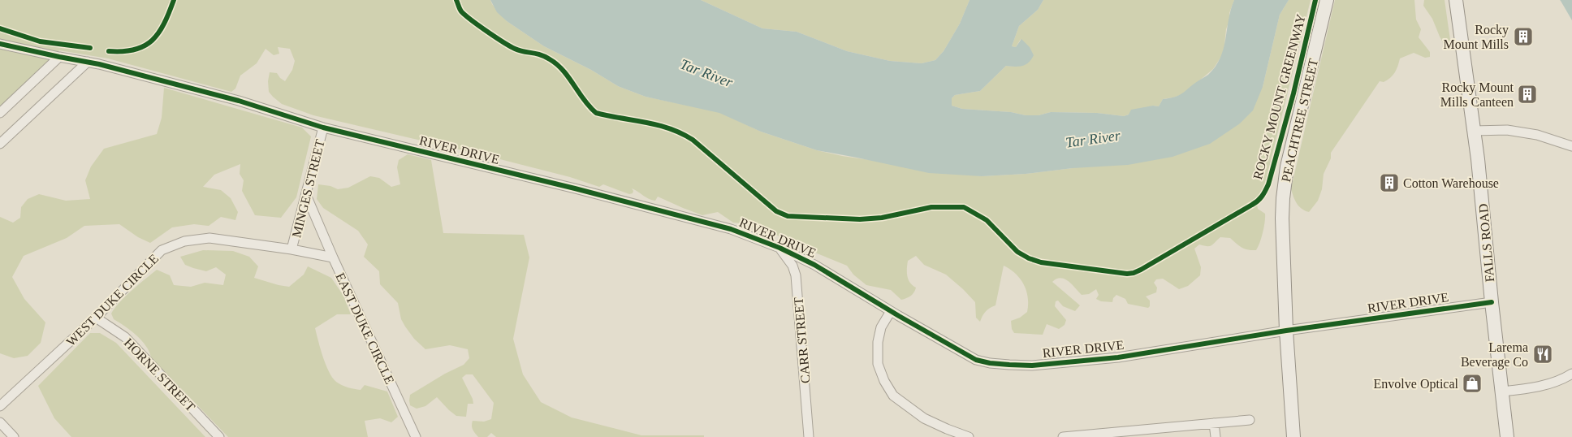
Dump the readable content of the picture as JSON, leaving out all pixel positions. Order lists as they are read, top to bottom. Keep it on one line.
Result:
{"streets":{"main road":["PEACHTREE STREET","FALLS ROAD"],"street":["RIVER DRIVE","MINGES STREET","WEST DUKE CIRCLE","EAST DUKE CIRCLE","CARR STREET","HORNE STREET"],"cycle path":["ROCKY MOUNT GREENWAY"]},"crossings":[["PEACHTREE STREET","RIVER DRIVE"],["RIVER DRIVE","MINGES STREET"],["RIVER DRIVE","FALLS ROAD"],["RIVER DRIVE","CARR STREET"],["MINGES STREET","WEST DUKE CIRCLE"],["MINGES STREET","EAST DUKE CIRCLE"],["WEST DUKE CIRCLE","EAST DUKE CIRCLE"],["WEST DUKE CIRCLE","HORNE STREET"]],"water":["Tar River"],"places":{"building":["Rocky Mount Mills","Rocky Mount Mills Canteen","Cotton Warehouse"],"restaurant":["Larema Beverage Co"],"shop":["Envolve Optical"]}}
